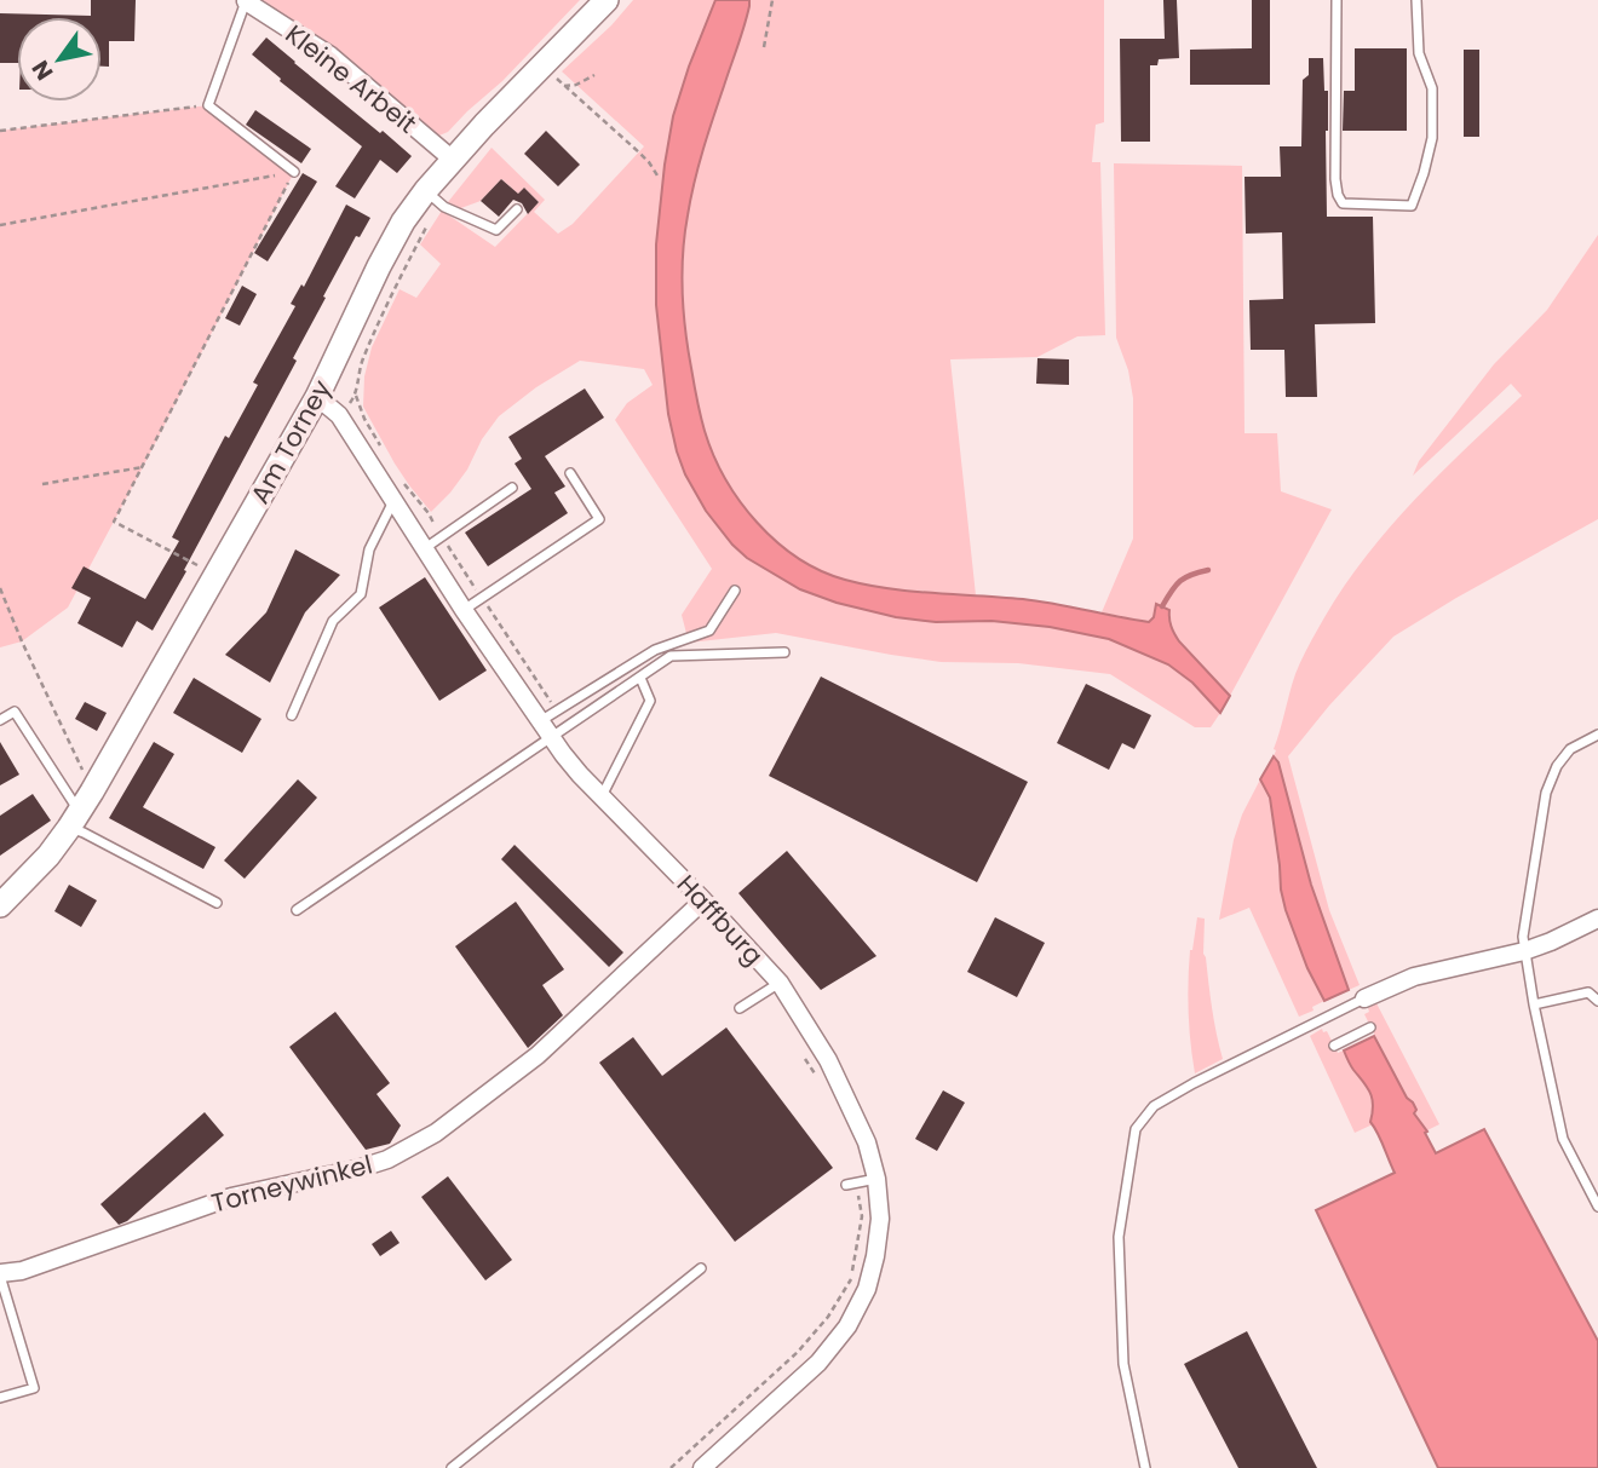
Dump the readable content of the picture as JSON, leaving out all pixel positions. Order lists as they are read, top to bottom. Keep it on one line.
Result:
{"streets":{"street":["Kleine Arbeit","Am Torney","Haffburg","Torneywinkel"]},"crossings":[["Kleine Arbeit","Am Torney"],["Am Torney","Haffburg"],["Haffburg","Torneywinkel"]],"north":"bottom left"}
